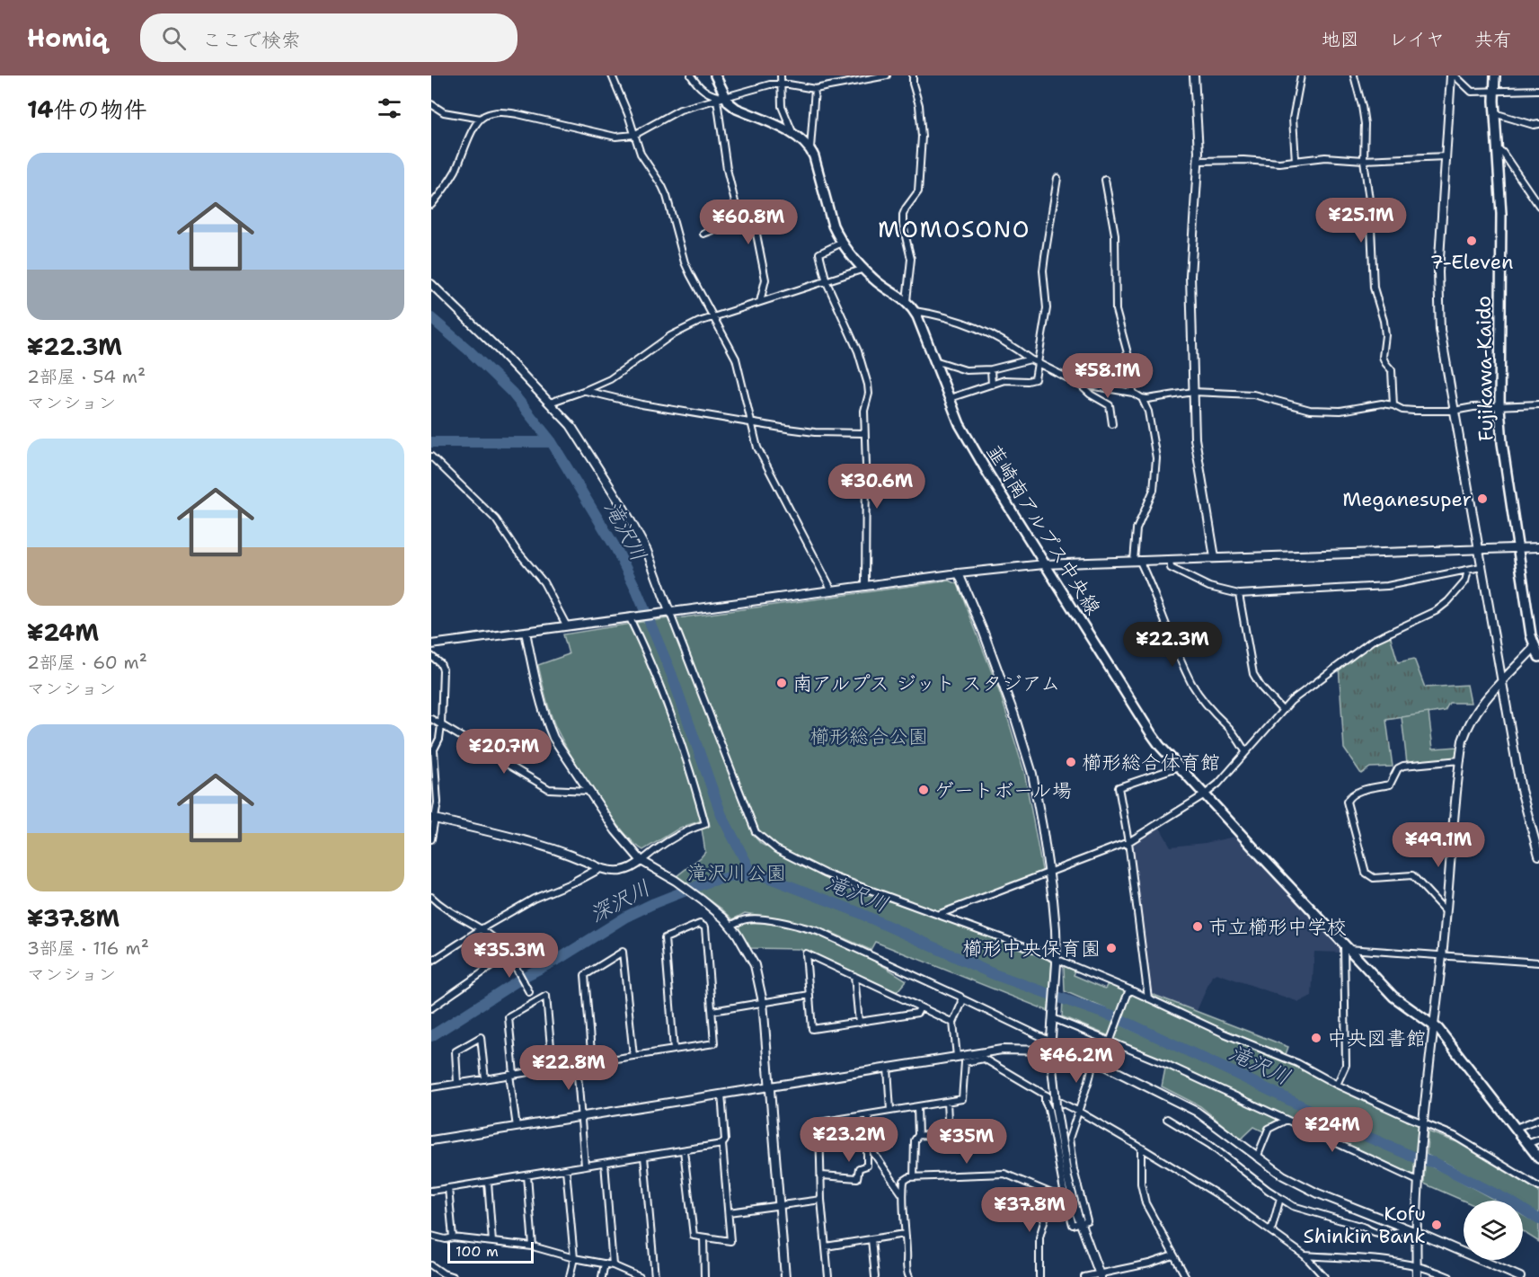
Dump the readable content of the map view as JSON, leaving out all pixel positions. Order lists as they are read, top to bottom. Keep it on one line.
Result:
{"streets":{"main road":["Fujikawa-Kaido","韮崎南アルプス中央線"]},"districts":["MOMOSONO"],"water":["滝沢川","深沢川"],"parks":["櫛形総合公園","滝沢川公園"],"places":["7-Eleven","Meganesuper","南アルプス ジット スタジアム","櫛形総合体育館","ゲートボール場","市立櫛形中学校","櫛形中央保育園","中央図書館","Kofu Shinkin Bank"],"scale_bar":"100 m","page":{"header":"Homiq","search":"ここで検索","nav":["地図","レイヤ","共有"],"heading":"14件の物件","list":[{"name":"¥22.3M","note":"2部屋 · 54 m² · マンション"},{"name":"¥24M","note":"2部屋 · 60 m² · マンション"},{"name":"¥37.8M","note":"3部屋 · 116 m² · マンション"}],"price":["¥25.1M","¥60.8M","¥58.1M","¥30.6M","¥22.3M","¥20.7M","¥49.1M","¥35.3M","¥46.2M","¥22.8M","¥24M","¥23.2M","¥35M","¥37.8M"],"scale":"100 m"}}
